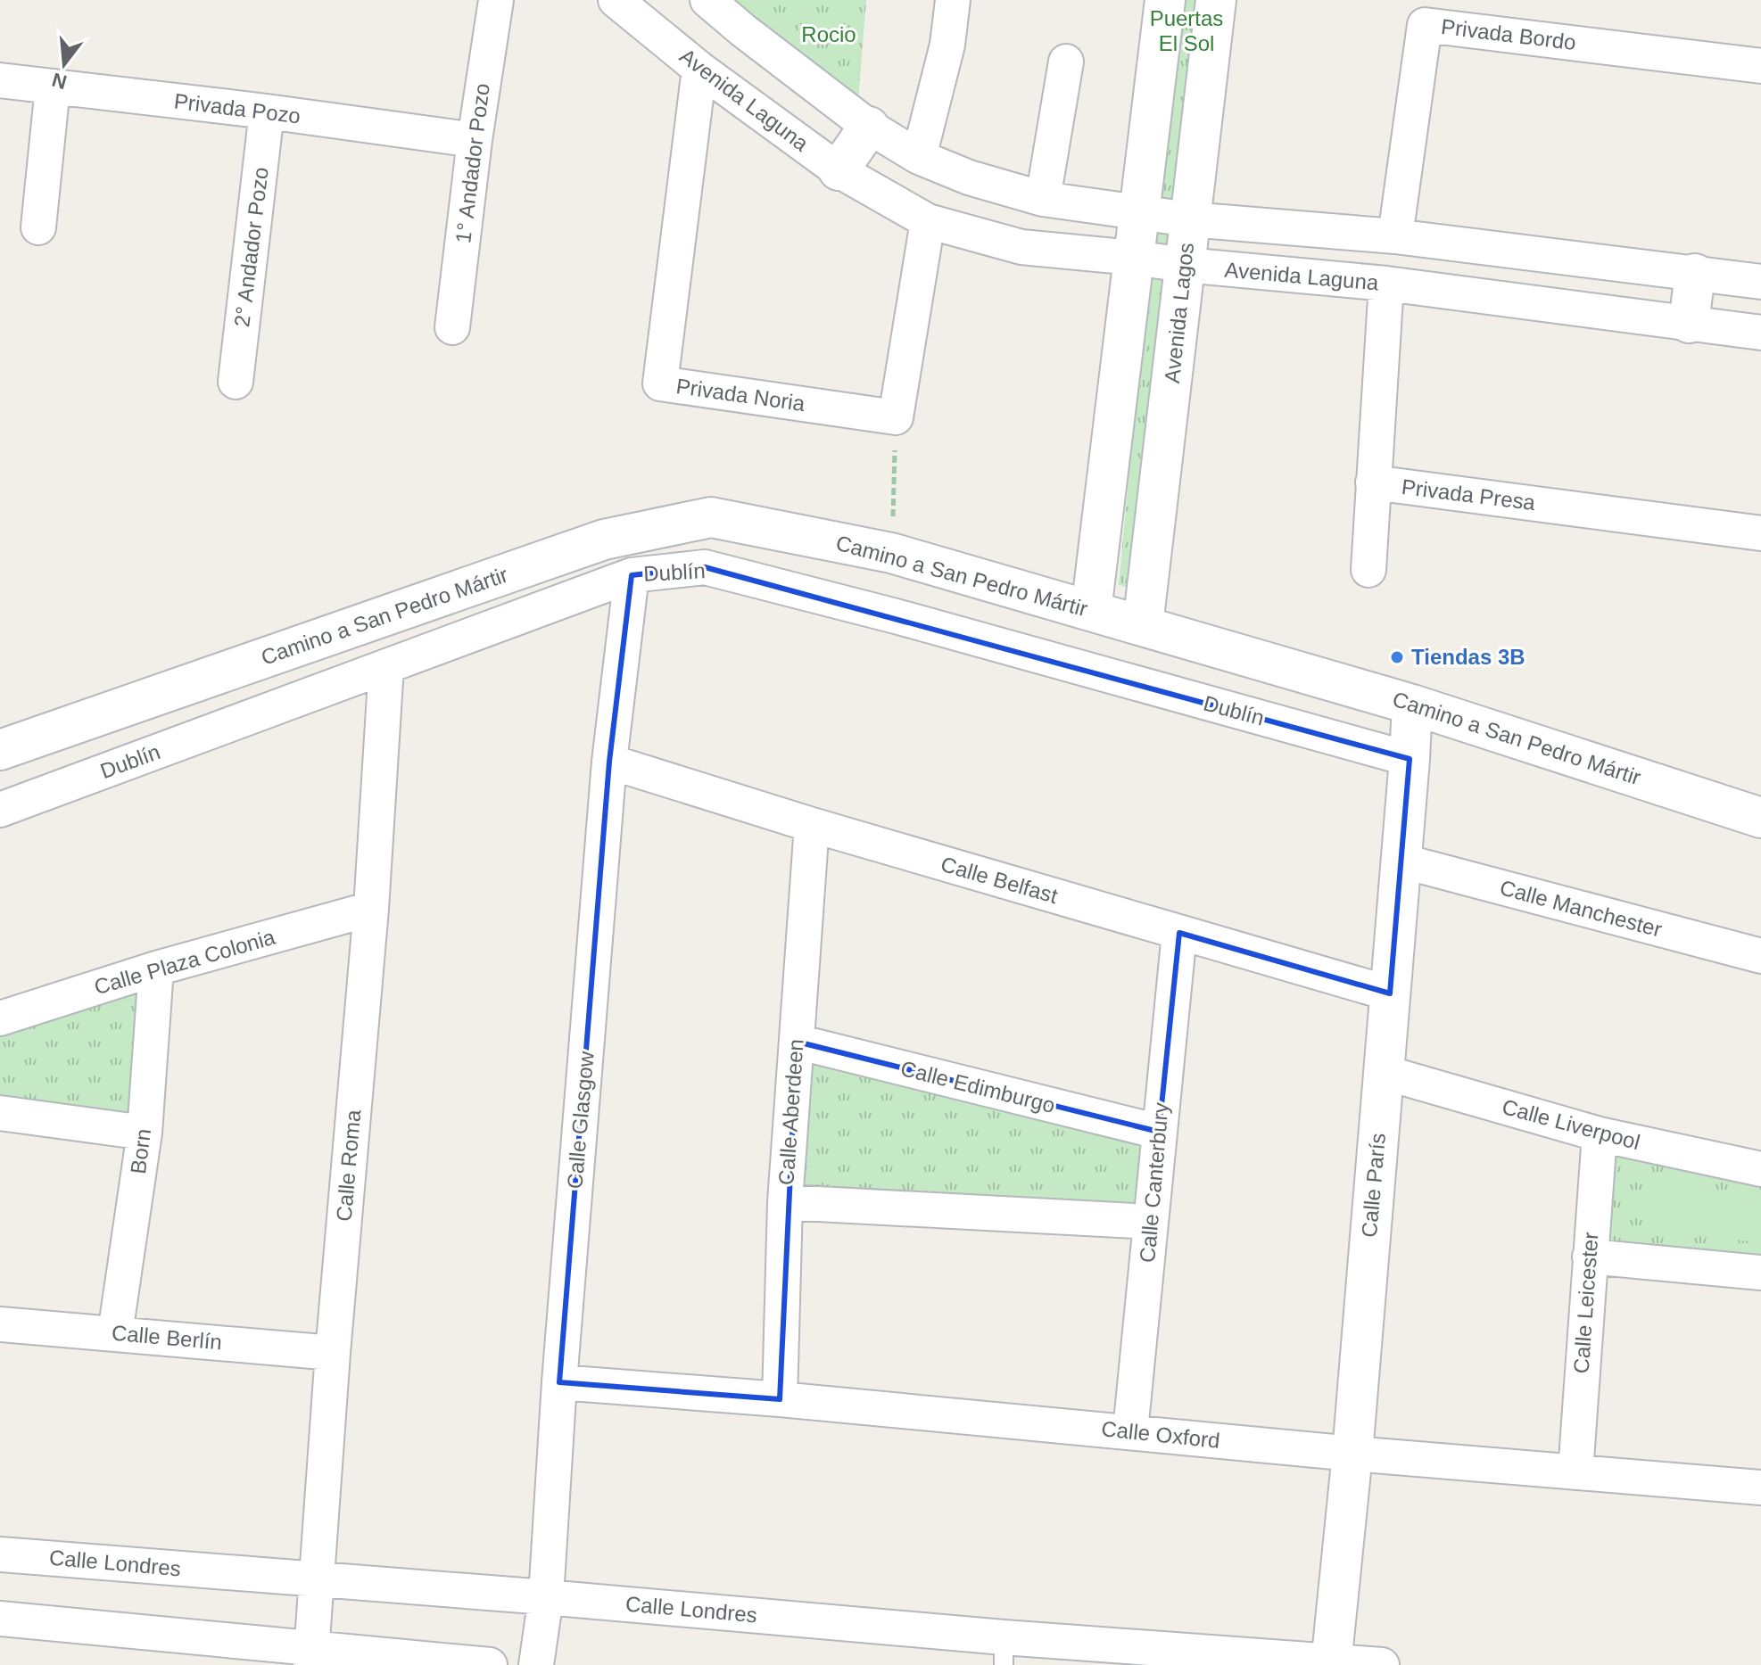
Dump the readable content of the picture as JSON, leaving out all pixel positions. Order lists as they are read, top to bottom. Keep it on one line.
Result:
{"streets":{"street":["Privada Bordo","Avenida Laguna","Privada Pozo","1° Andador Pozo","2° Andador Pozo","Avenida Lagos","Privada Noria","Privada Presa","Dublín","Camino a San Pedro Mártir","Calle Belfast","Calle Manchester","Calle Plaza Colonia","Calle Edimburgo","Calle Aberdeen","Calle Glasgow","Calle Liverpool","Born","Calle Roma","Calle Canterbury","Calle París","Calle Leicester","Calle Berlín","Calle Oxford","Calle Londres"]},"crossings":[["Avenida Laguna","Avenida Lagos"],["Avenida Laguna","Privada Noria"],["Avenida Laguna","Privada Presa"],["Privada Pozo","1° Andador Pozo"],["Privada Pozo","2° Andador Pozo"],["Avenida Lagos","Camino a San Pedro Mártir"],["Dublín","Calle Glasgow"],["Dublín","Calle Roma"],["Dublín","Calle París"],["Camino a San Pedro Mártir","Calle París"],["Calle Belfast","Calle Aberdeen"],["Calle Belfast","Calle Glasgow"],["Calle Belfast","Calle Canterbury"],["Calle Belfast","Calle París"],["Calle Manchester","Calle París"],["Calle Plaza Colonia","Born"],["Calle Plaza Colonia","Calle Roma"],["Calle Edimburgo","Calle Aberdeen"],["Calle Edimburgo","Calle Canterbury"],["Calle Aberdeen","Calle Oxford"],["Calle Glasgow","Calle Oxford"],["Calle Glasgow","Calle Londres"],["Calle Liverpool","Calle París"],["Calle Liverpool","Calle Leicester"],["Born","Calle Berlín"],["Calle Roma","Calle Berlín"],["Calle Roma","Calle Londres"],["Calle Canterbury","Calle Oxford"],["Calle París","Calle Oxford"],["Calle París","Calle Londres"],["Calle Leicester","Calle Oxford"]],"parks":["Puertas El Sol","Rocio"],"places":["Tiendas 3B"],"north":"bottom"}
